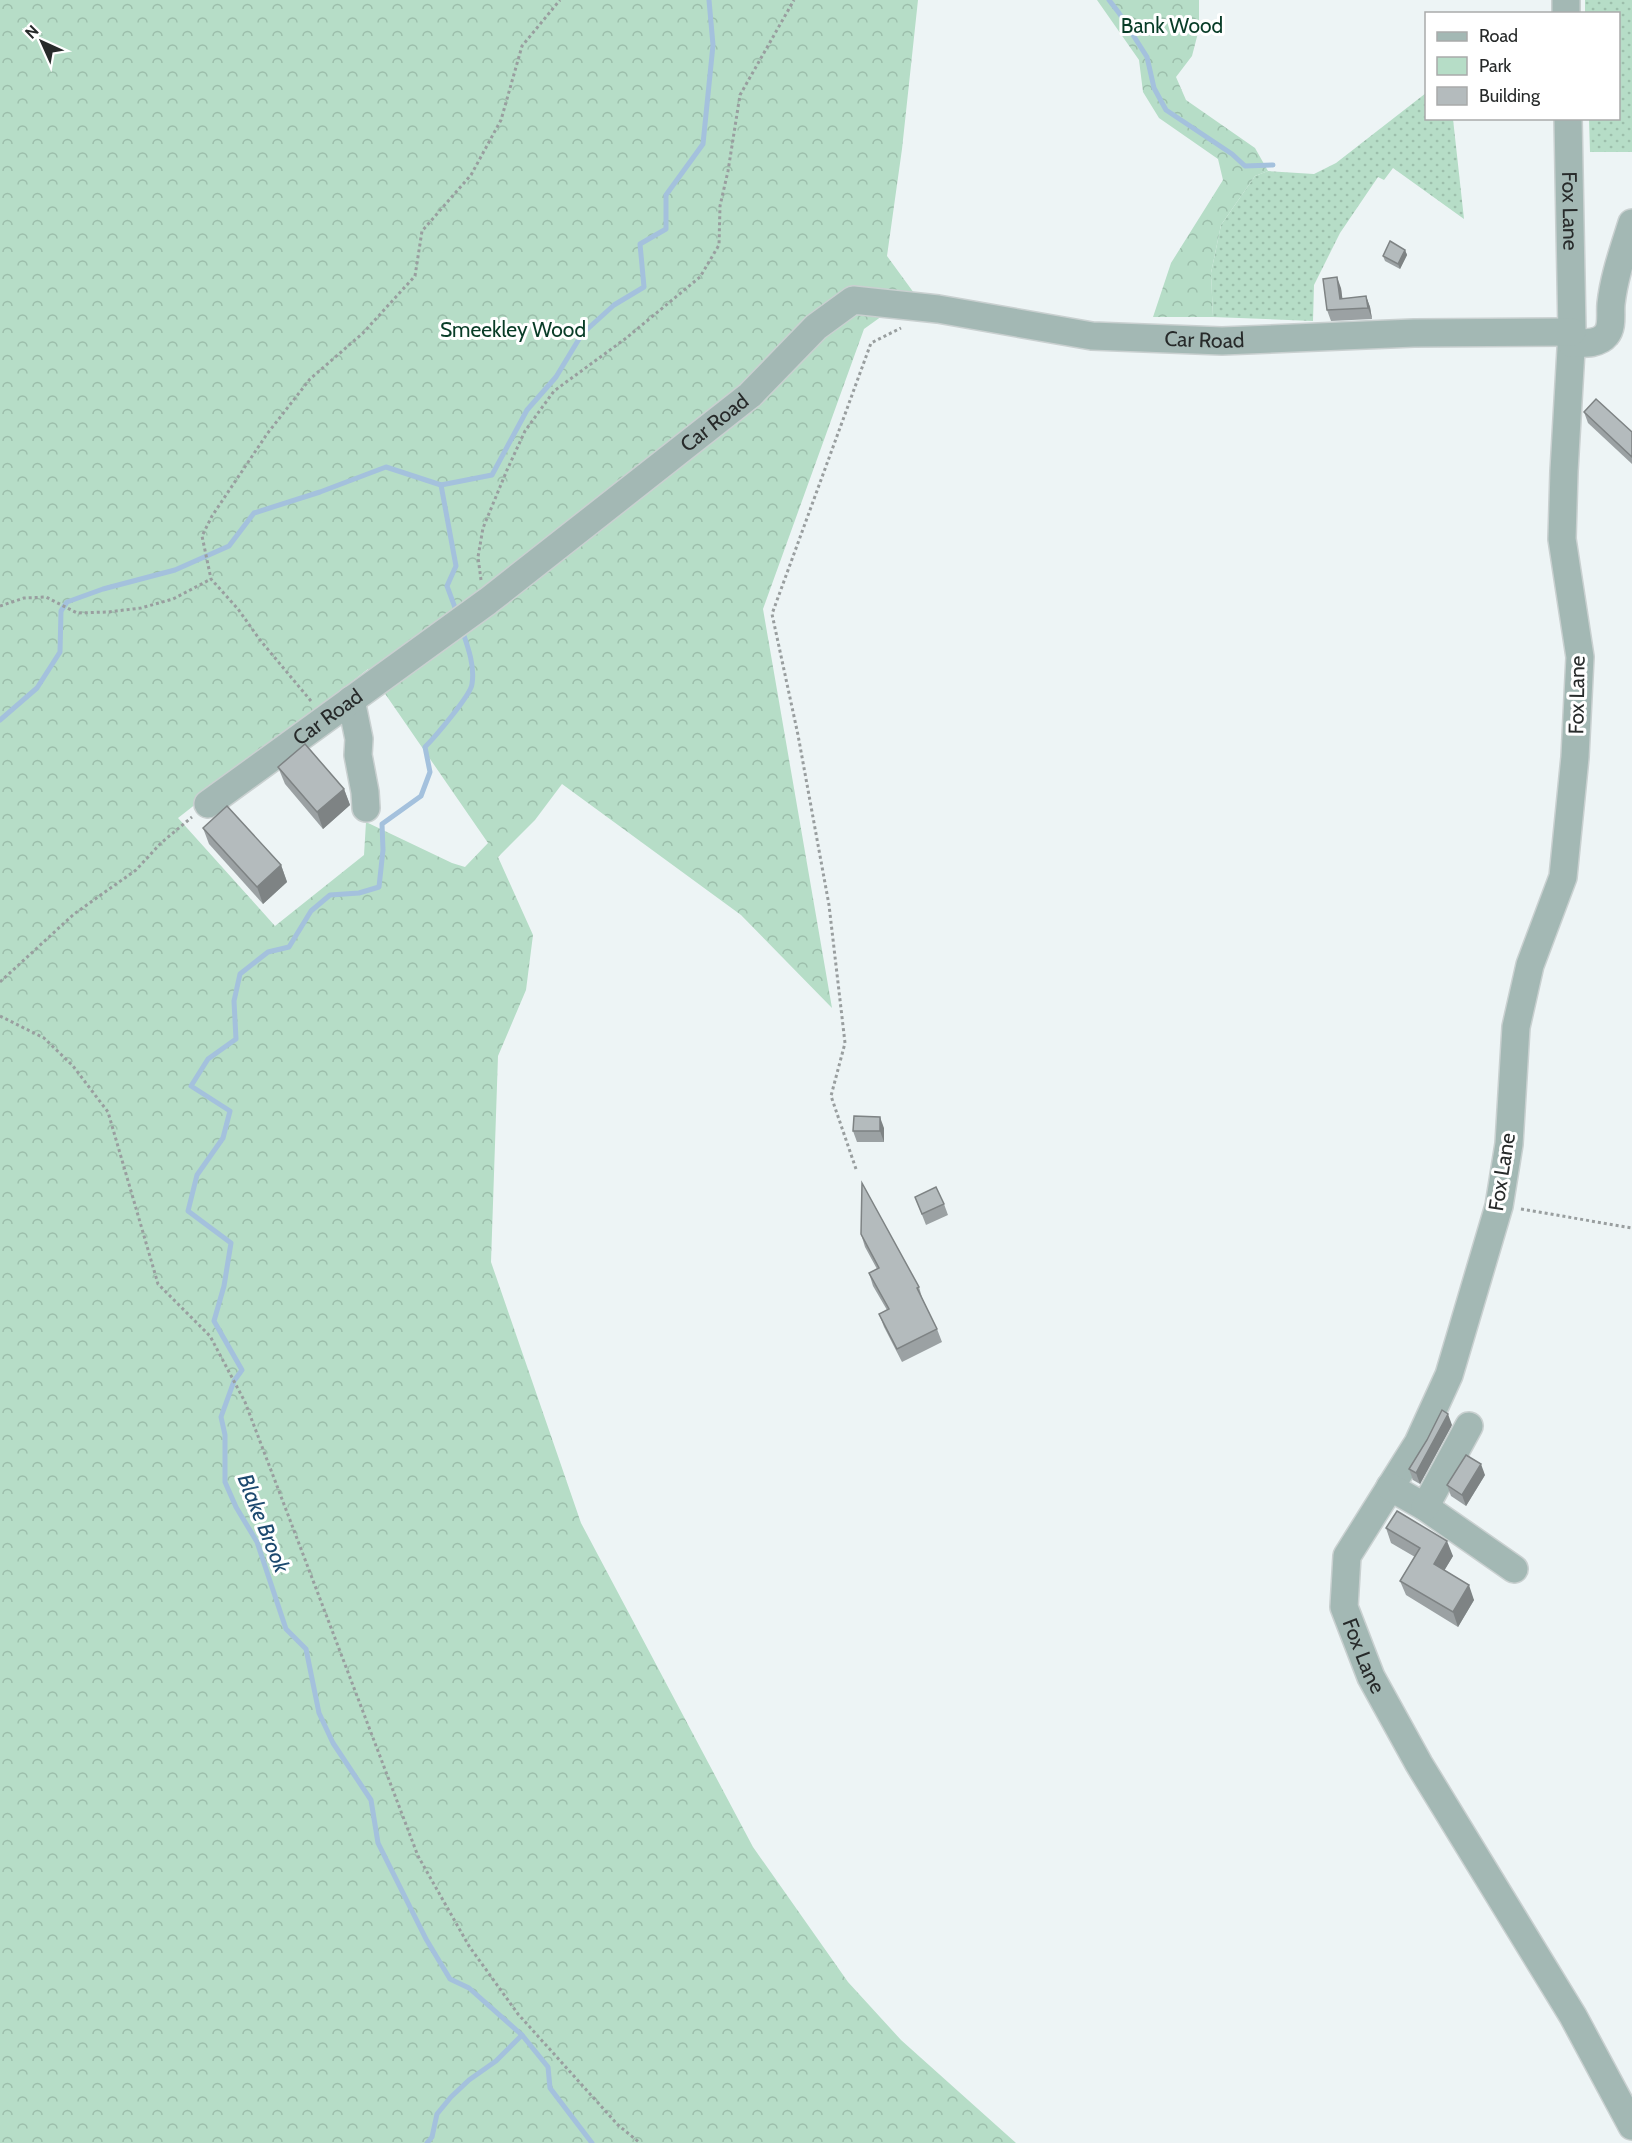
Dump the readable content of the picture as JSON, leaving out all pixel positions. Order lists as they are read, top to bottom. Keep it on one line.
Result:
{"streets":{"street":["Fox Lane","Car Road"]},"crossings":[["Fox Lane","Car Road"]],"water":["Blake Brook"],"parks":["Bank Wood","Smeekley Wood"],"legend":["Road","Park","Building"],"north":"top left"}
